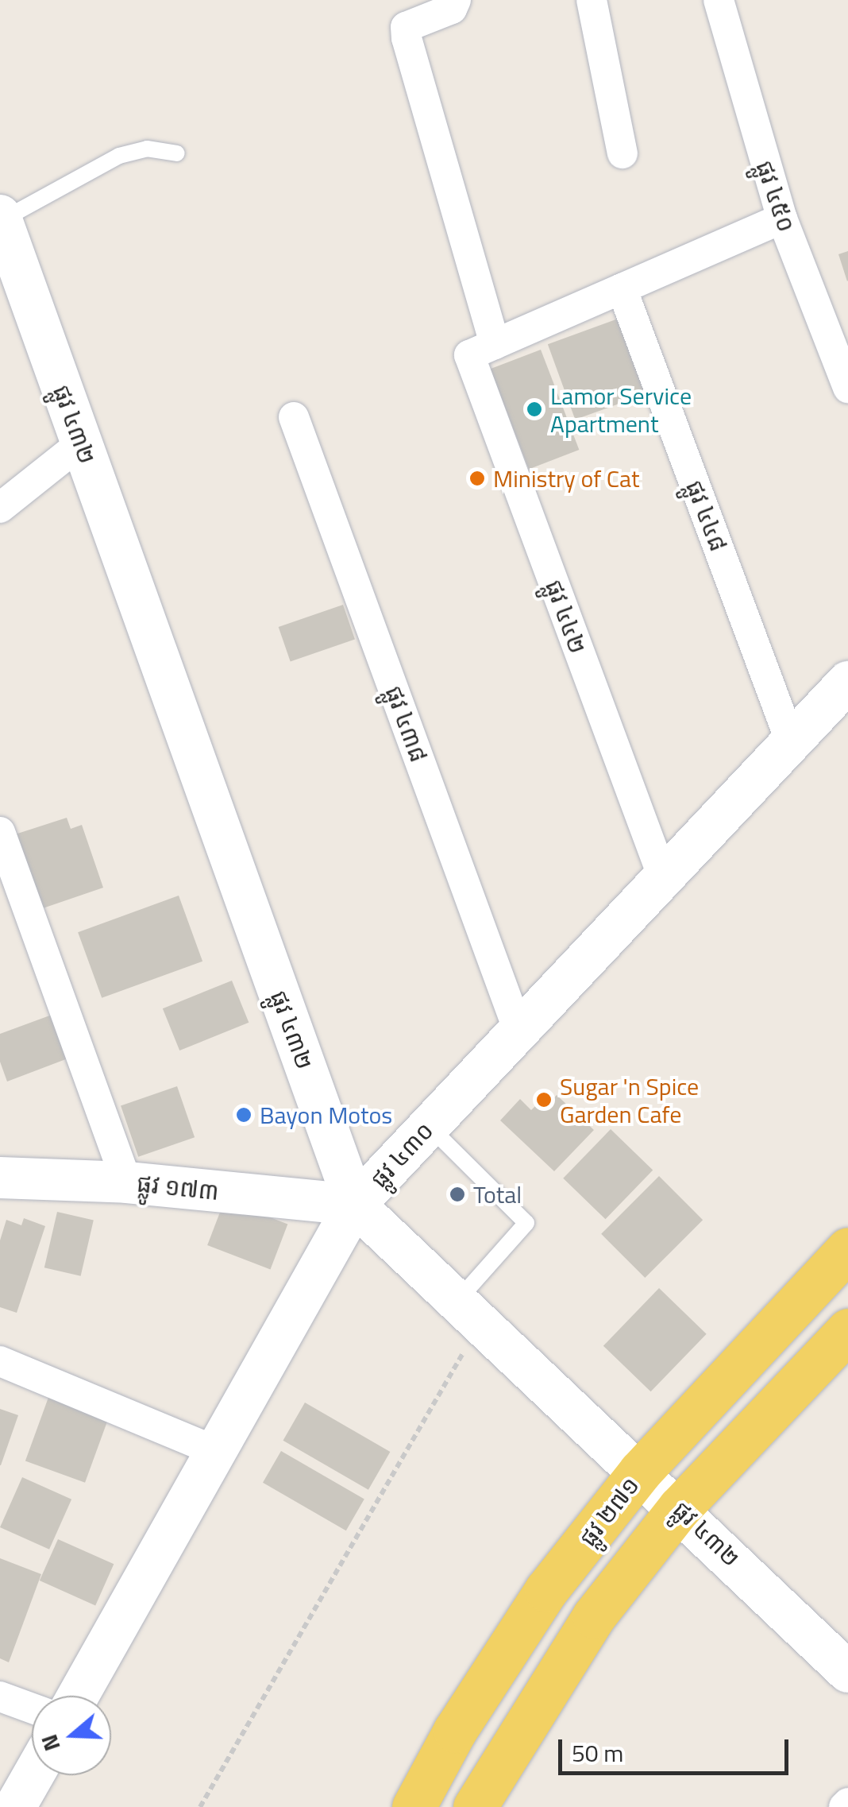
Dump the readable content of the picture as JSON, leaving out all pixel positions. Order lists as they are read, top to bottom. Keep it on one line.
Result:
{"streets":{"main road":["ផ្លូវ ២៧១"],"street":["ផ្លូវ ៤៥០","ផ្លូវ ៤៣២","ផ្លូវ ៤៤៨","ផ្លូវ ៤៤២","ផ្លូវ ៤៣៨","ផ្លូវ ៤៣០","ផ្លូវ ១៧៣"]},"crossings":[["ផ្លូវ ៤៣២","ផ្លូវ ៤៣០"],["ផ្លូវ ៤៣២","ផ្លូវ ១៧៣"],["ផ្លូវ ៤៣២","ផ្លូវ ២៧១"],["ផ្លូវ ៤៤៨","ផ្លូវ ៤៣០"],["ផ្លូវ ៤៤២","ផ្លូវ ៤៣០"],["ផ្លូវ ៤៣៨","ផ្លូវ ៤៣០"],["ផ្លូវ ៤៣០","ផ្លូវ ១៧៣"]],"places":["Lamor Service Apartment","Ministry of Cat","Sugar 'n Spice Garden Cafe","Bayon Motos","Total"],"scale_bar":"50 m","north":"left"}
